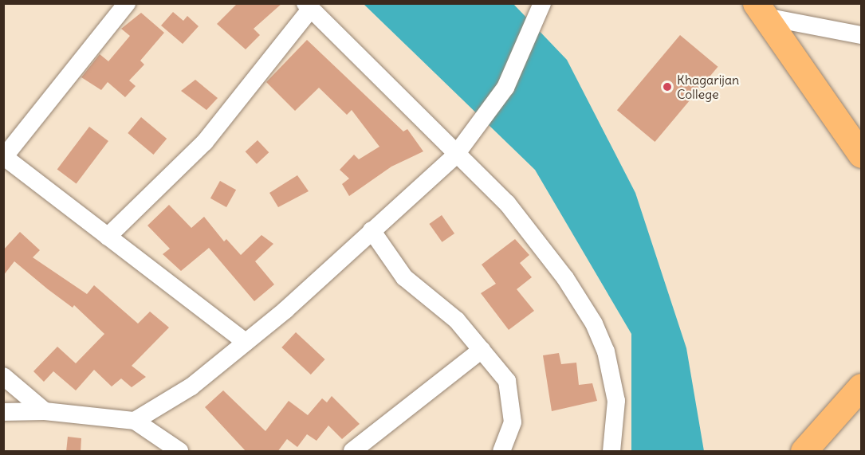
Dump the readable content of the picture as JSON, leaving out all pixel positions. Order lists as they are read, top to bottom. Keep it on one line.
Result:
{"places":["Khagarijan College"]}
